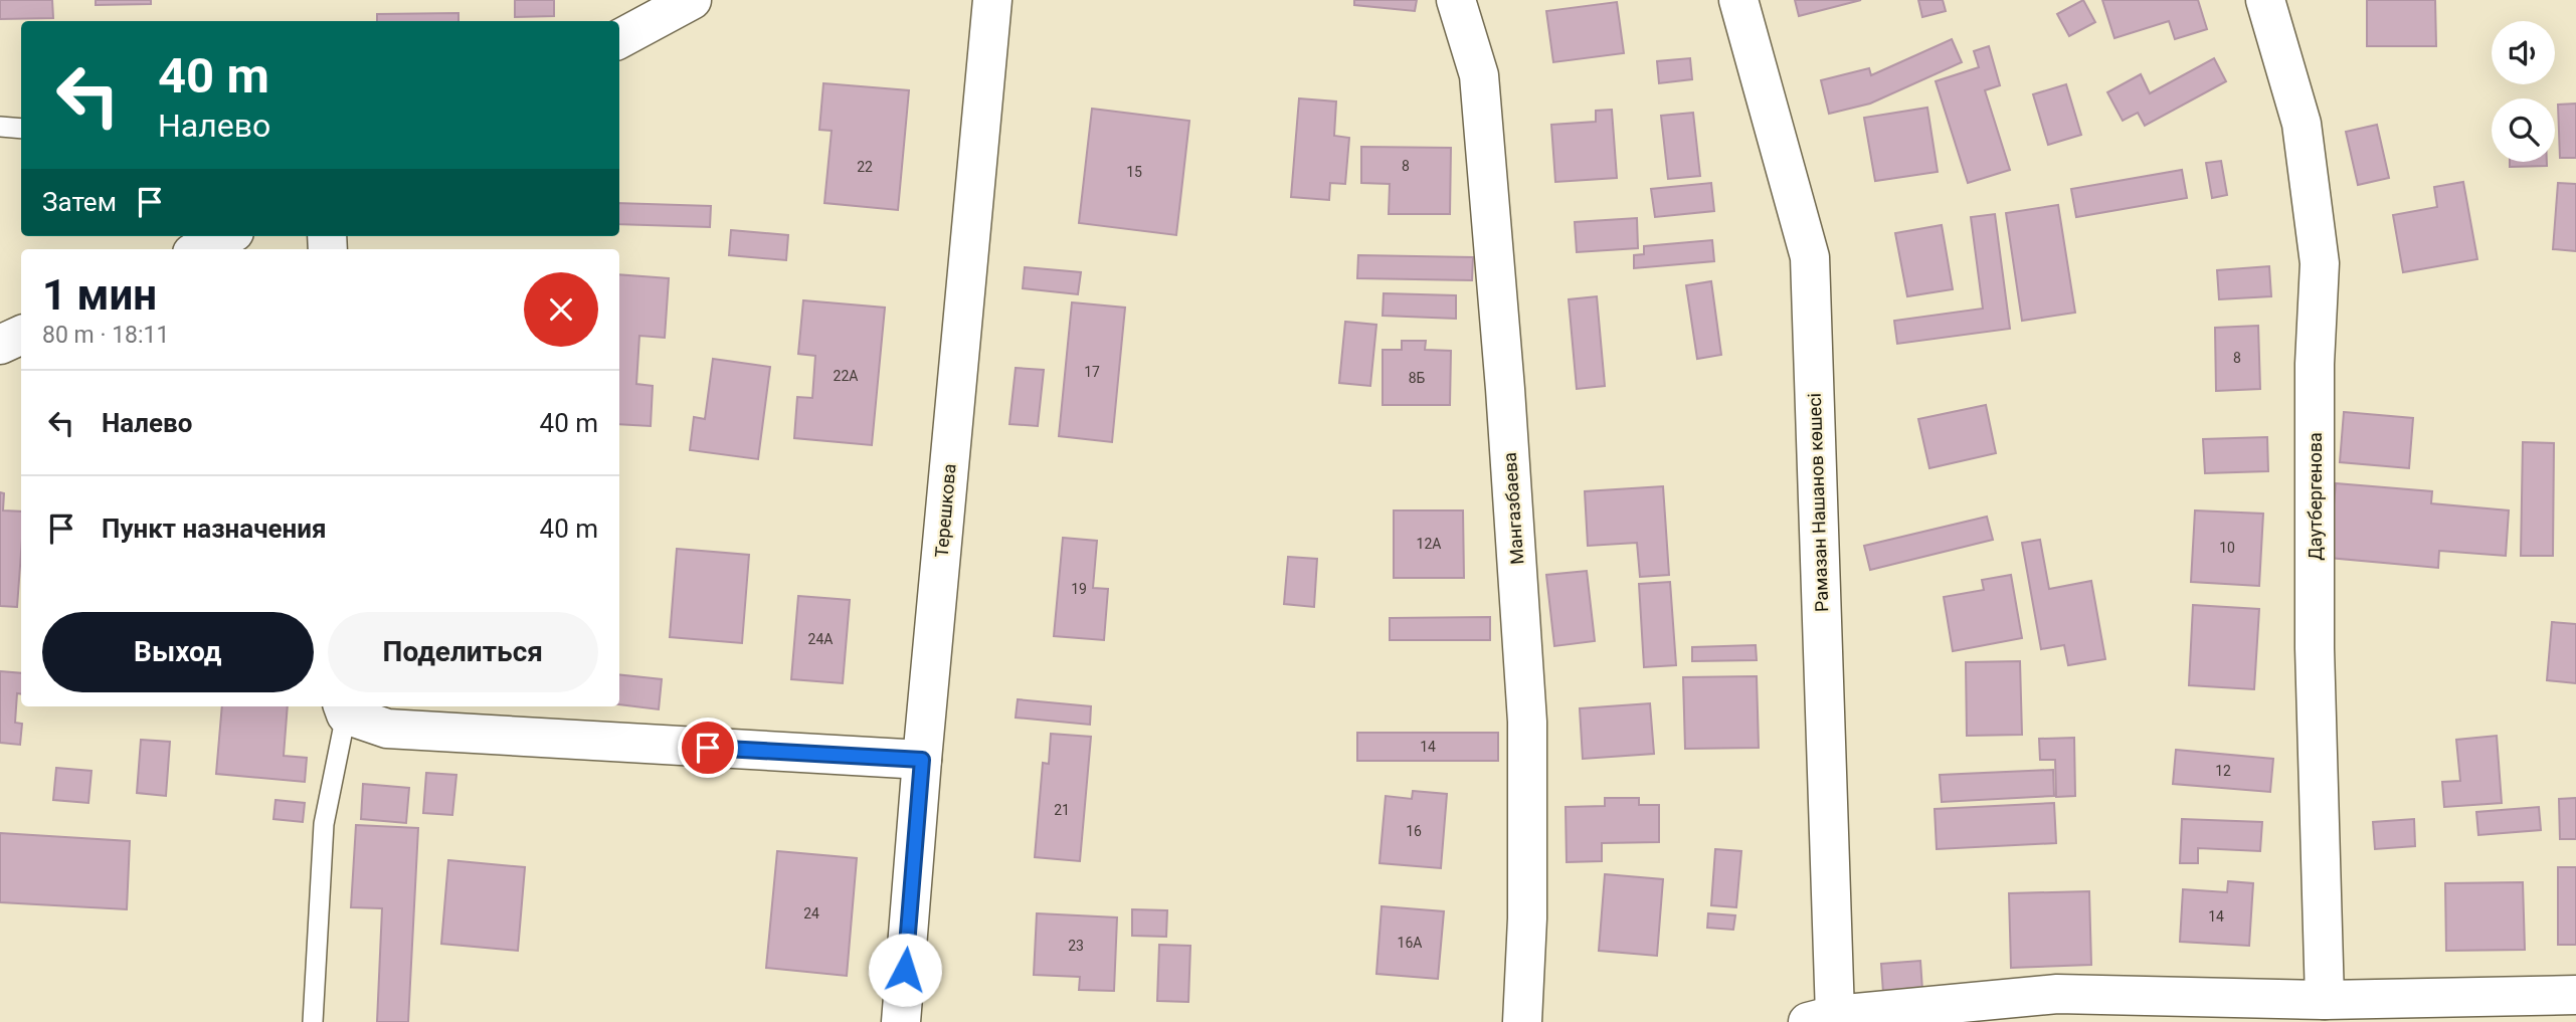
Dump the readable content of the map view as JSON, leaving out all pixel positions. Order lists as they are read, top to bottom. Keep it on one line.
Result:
{"streets":{"street":["Даутбергенова","Рамазан Нашанов көшесі","Мангазбаева","Терешкова"]},"house_numbers":["8","22","15","8","17","22А","8Б","12А","10","19","24А","14","12","21","16","24","14","16А","23"],"page":{"turn":["40 m","Налево"],"then":"Затем","heading":["1 мин","80 m · 18:11"],"list":[{"name":"Налево","value":"40 m"},{"name":"Пункт назначения","value":"40 m"}],"buttons":["Выход","Поделиться"]}}
